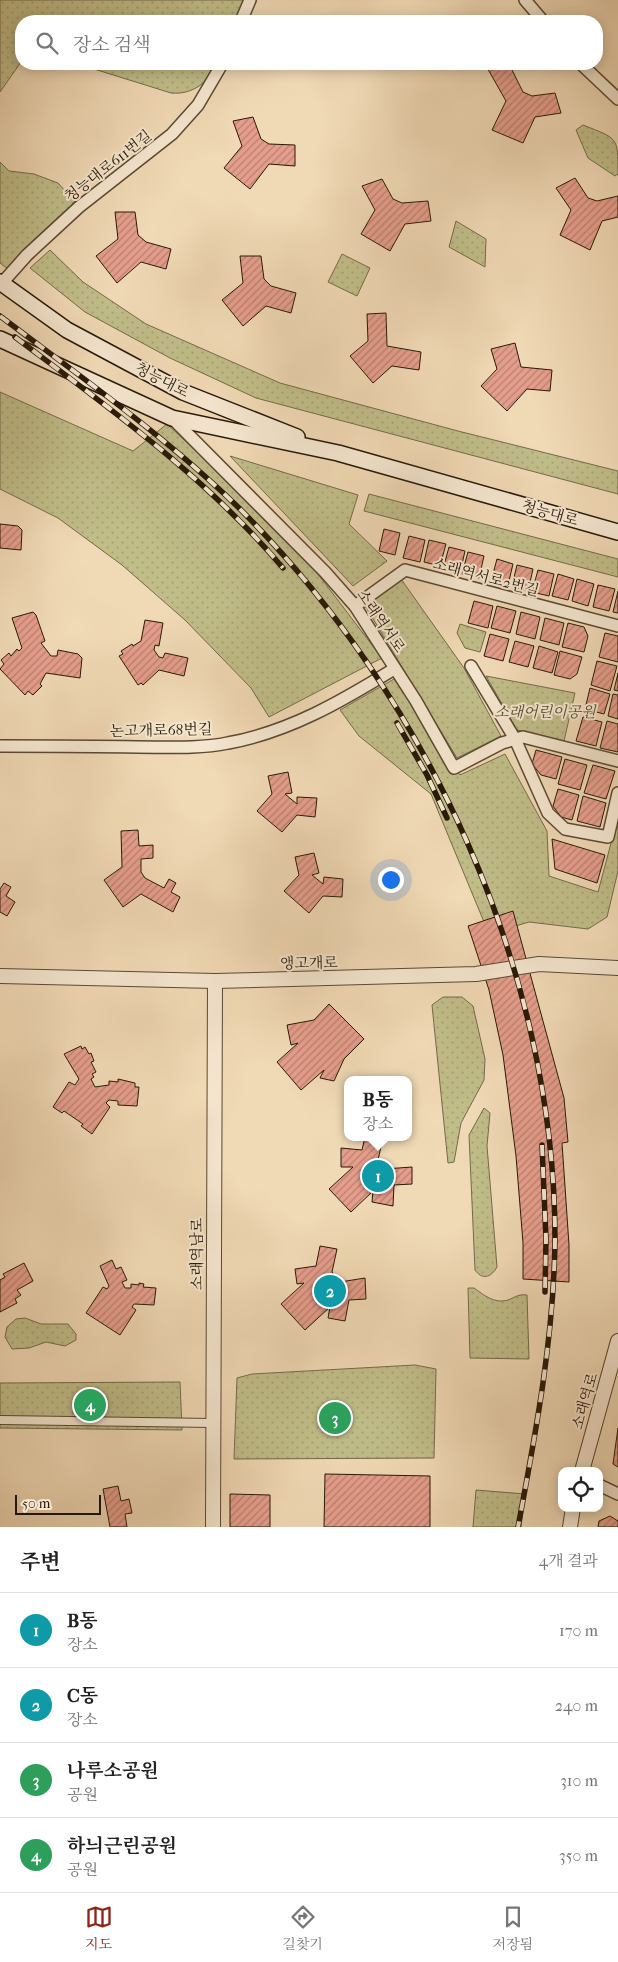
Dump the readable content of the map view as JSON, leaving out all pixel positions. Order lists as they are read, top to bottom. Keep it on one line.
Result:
{"streets":{"main road":["청능대로"],"street":["청능대로611번길","소래역서로2번길","소래역서로","논고개로68번길","앵고개로","소래역남로","소래역로"]},"crossings":[["청능대로611번길","청능대로"],["청능대로","소래역서로"],["소래역서로2번길","소래역서로"],["소래역서로","논고개로68번길"],["앵고개로","소래역남로"]],"parks":["소래어린이공원"],"scale_bar":"50 m","page":{"search":"장소 검색","popup":["B동","장소"],"pins":["1","2","4","3"],"scale":"50 m","heading":["주변","4개 결과"],"list":[{"mark":"1","name":"B동","note":"장소","value":"170 m"},{"mark":"2","name":"C동","note":"장소","value":"240 m"},{"mark":"3","name":"나루소공원","note":"공원","value":"310 m"},{"mark":"4","name":"하늬근린공원","note":"공원","value":"350 m"}],"nav":["지도","길찾기","저장됨"]}}
